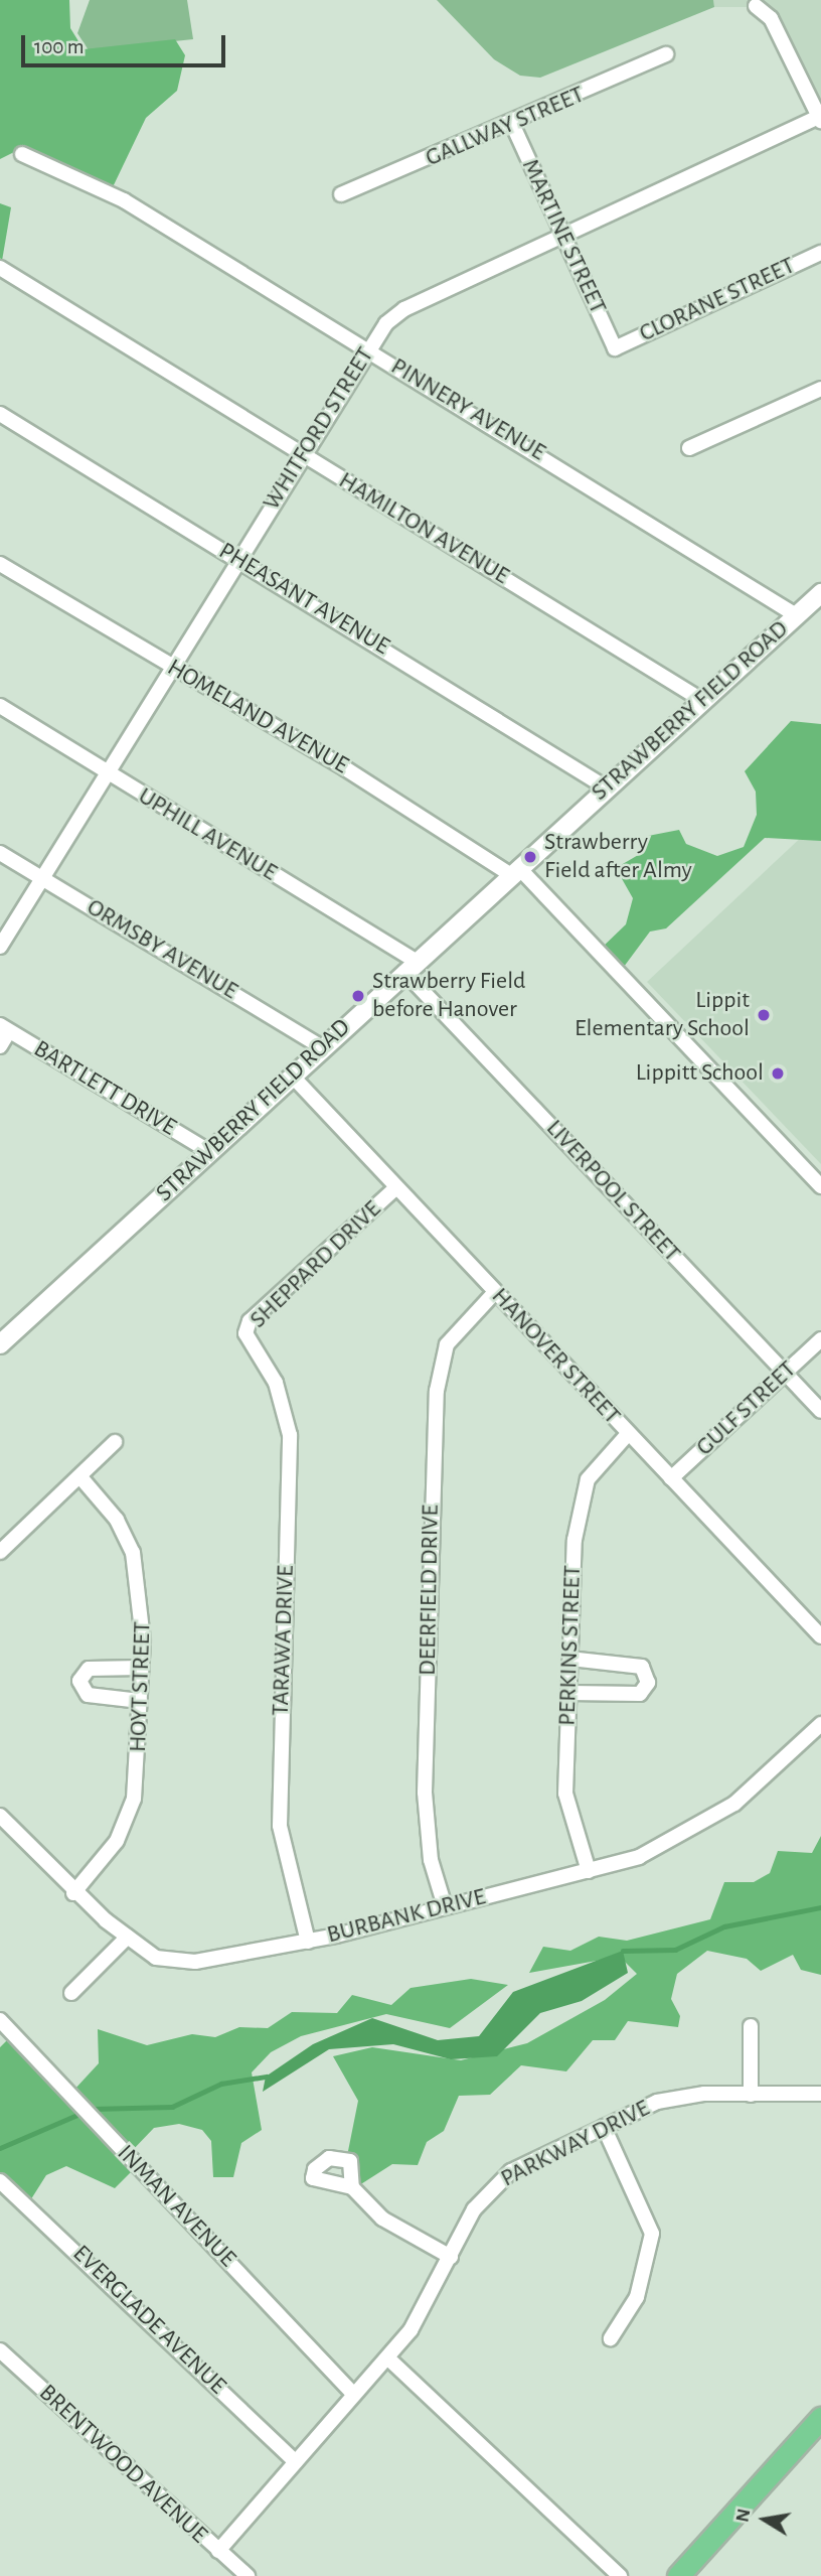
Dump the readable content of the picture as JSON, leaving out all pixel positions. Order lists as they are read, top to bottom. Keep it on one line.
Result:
{"streets":{"street":["GALLWAY STREET","MARTINE STREET","CLORANE STREET","PINNERY AVENUE","WHITFORD STREET","HAMILTON AVENUE","PHEASANT AVENUE","STRAWBERRY FIELD ROAD","HOMELAND AVENUE","UPHILL AVENUE","ORMSBY AVENUE","BARTLETT DRIVE","LIVERPOOL STREET","SHEPPARD DRIVE","HANOVER STREET","GULF STREET","DEERFIELD DRIVE","TARAWA DRIVE","PERKINS STREET","HOYT STREET","BURBANK DRIVE","PARKWAY DRIVE","INMAN AVENUE","EVERGLADE AVENUE","BRENTWOOD AVENUE"]},"crossings":[["GALLWAY STREET","MARTINE STREET"],["MARTINE STREET","CLORANE STREET"],["MARTINE STREET","WHITFORD STREET"],["PINNERY AVENUE","WHITFORD STREET"],["PINNERY AVENUE","STRAWBERRY FIELD ROAD"],["WHITFORD STREET","HAMILTON AVENUE"],["WHITFORD STREET","PHEASANT AVENUE"],["WHITFORD STREET","HOMELAND AVENUE"],["WHITFORD STREET","UPHILL AVENUE"],["WHITFORD STREET","ORMSBY AVENUE"],["HAMILTON AVENUE","STRAWBERRY FIELD ROAD"],["PHEASANT AVENUE","STRAWBERRY FIELD ROAD"],["STRAWBERRY FIELD ROAD","HOMELAND AVENUE"],["STRAWBERRY FIELD ROAD","UPHILL AVENUE"],["STRAWBERRY FIELD ROAD","ORMSBY AVENUE"],["STRAWBERRY FIELD ROAD","BARTLETT DRIVE"],["STRAWBERRY FIELD ROAD","LIVERPOOL STREET"],["STRAWBERRY FIELD ROAD","HANOVER STREET"],["UPHILL AVENUE","LIVERPOOL STREET"],["LIVERPOOL STREET","GULF STREET"],["SHEPPARD DRIVE","HANOVER STREET"],["SHEPPARD DRIVE","TARAWA DRIVE"],["HANOVER STREET","GULF STREET"],["HANOVER STREET","DEERFIELD DRIVE"],["HANOVER STREET","PERKINS STREET"],["DEERFIELD DRIVE","BURBANK DRIVE"],["TARAWA DRIVE","BURBANK DRIVE"],["PERKINS STREET","BURBANK DRIVE"],["HOYT STREET","BURBANK DRIVE"],["PARKWAY DRIVE","INMAN AVENUE"],["PARKWAY DRIVE","EVERGLADE AVENUE"],["PARKWAY DRIVE","BRENTWOOD AVENUE"]],"places":["Strawberry Field after Almy","Strawberry Field before Hanover","Lippit Elementary School","Lippitt School"],"scale_bar":"100 m","north":"left"}
